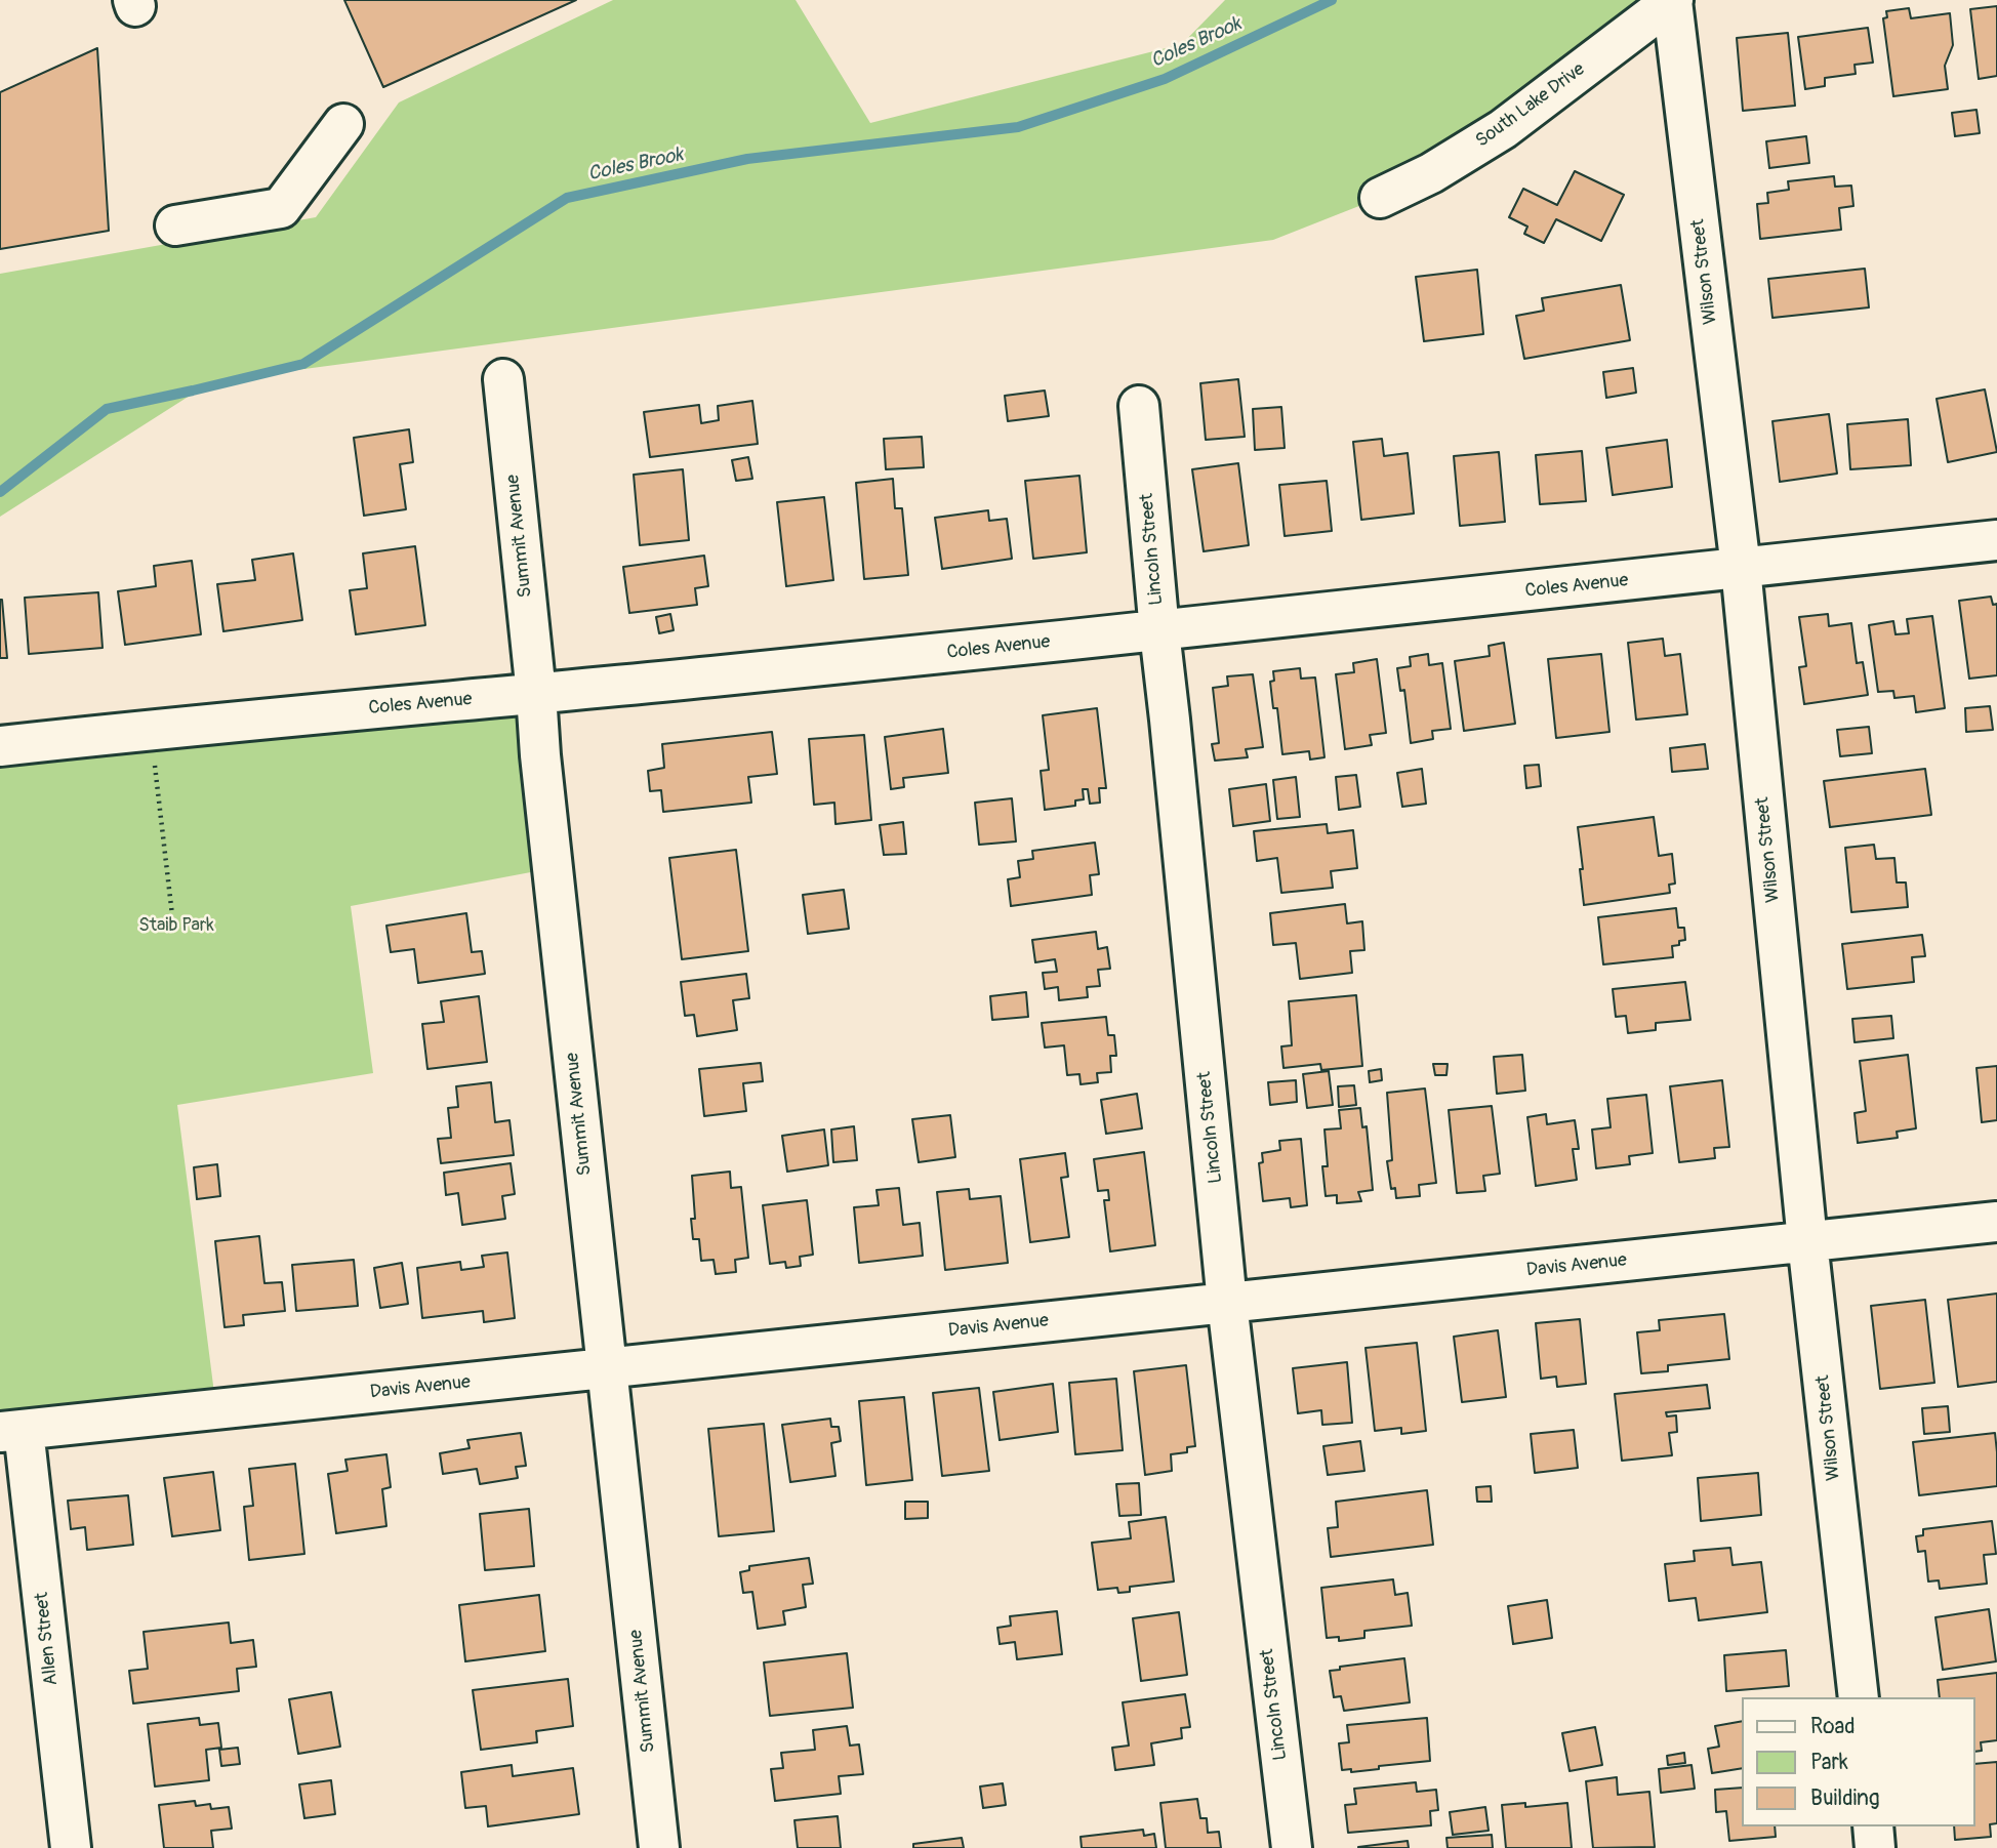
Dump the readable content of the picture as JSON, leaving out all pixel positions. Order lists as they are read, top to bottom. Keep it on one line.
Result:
{"streets":{"street":["South Lake Drive","Wilson Street","Summit Avenue","Lincoln Street","Coles Avenue","Davis Avenue","Allen Street"]},"crossings":[["South Lake Drive","Wilson Street"],["Wilson Street","Coles Avenue"],["Wilson Street","Davis Avenue"],["Summit Avenue","Coles Avenue"],["Summit Avenue","Davis Avenue"],["Lincoln Street","Coles Avenue"],["Lincoln Street","Davis Avenue"],["Davis Avenue","Allen Street"]],"water":["Coles Brook"],"parks":["Staib Park"],"legend":["Road","Park","Building"]}
